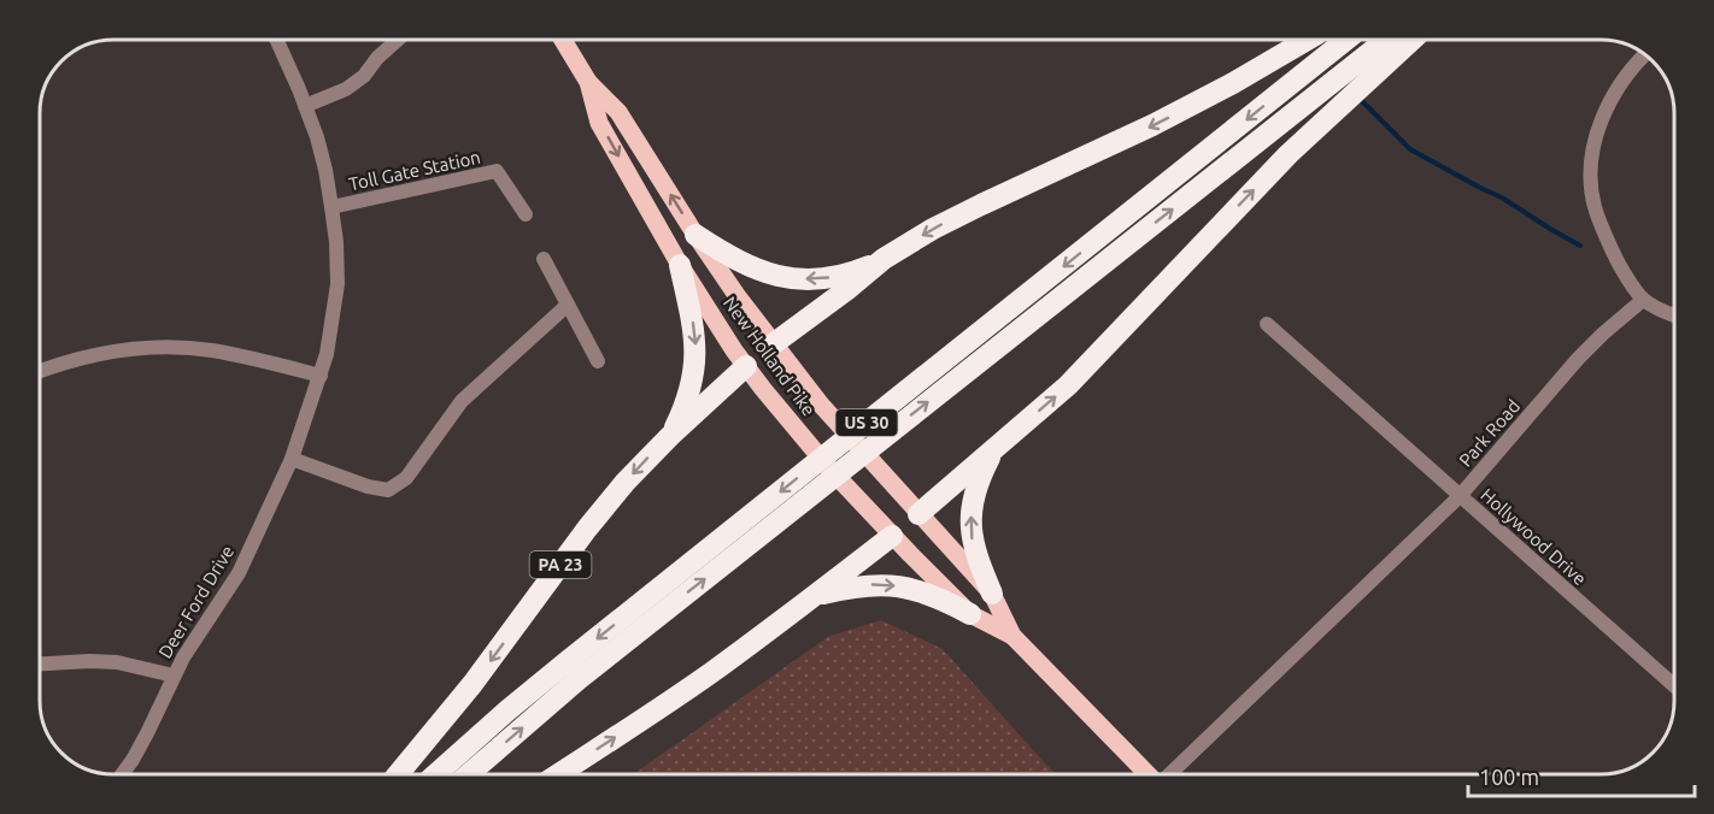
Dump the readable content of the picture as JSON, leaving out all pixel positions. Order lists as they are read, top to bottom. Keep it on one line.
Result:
{"streets":{"highway":["US 30","PA 23"],"main road":["New Holland Pike"],"street":["Toll Gate Station","Park Road","Hollywood Drive","Deer Ford Drive"]},"crossings":[["Toll Gate Station","Deer Ford Drive"],["New Holland Pike","PA 23"],["Park Road","Hollywood Drive"]],"scale_bar":"100 m"}
